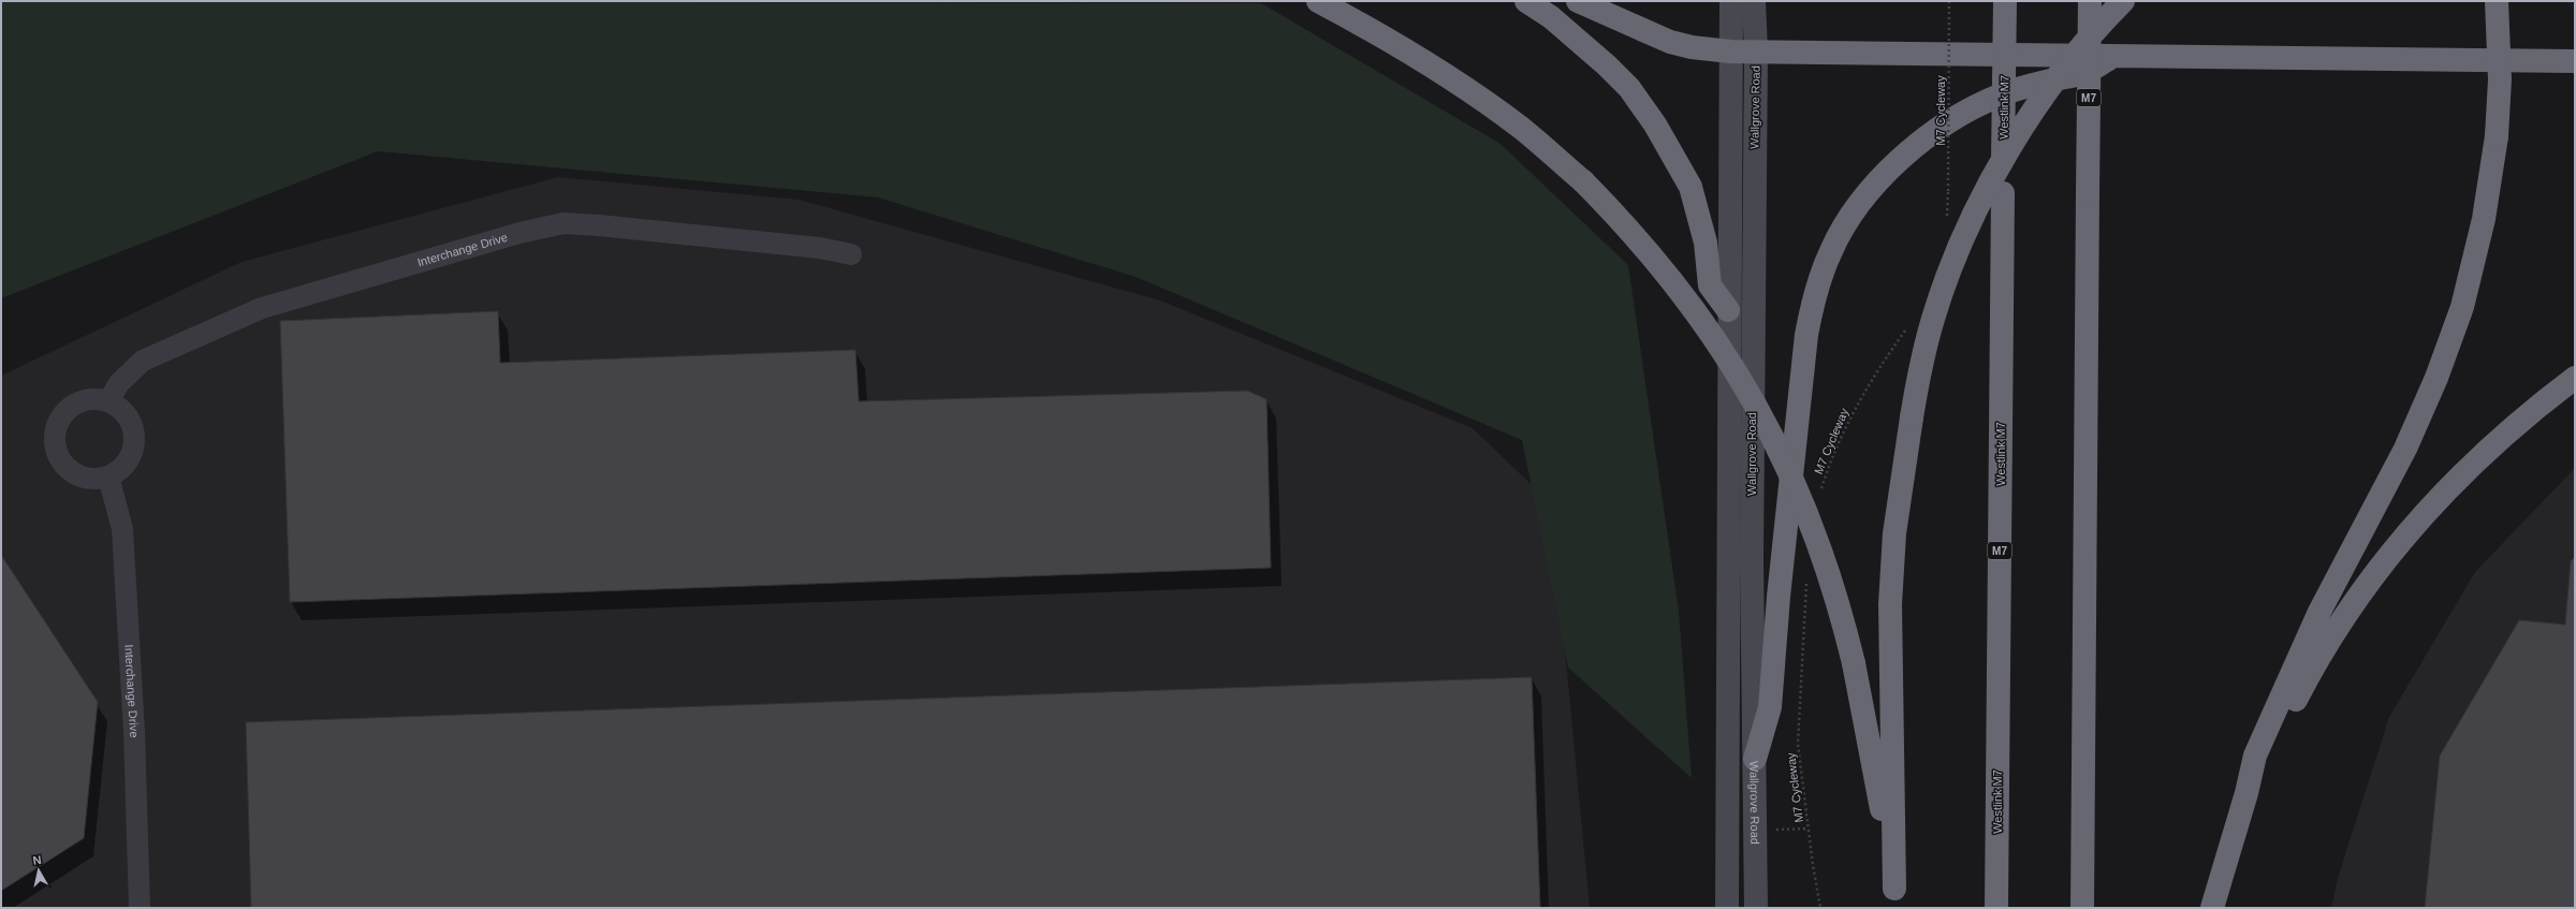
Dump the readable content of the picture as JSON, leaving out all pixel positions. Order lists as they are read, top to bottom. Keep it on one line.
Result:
{"streets":{"highway":["M7","Westlink M7"],"main road":["Wallgrove Road"],"street":["Interchange Drive"],"path":["M7 Cycleway"]},"north":"top"}
